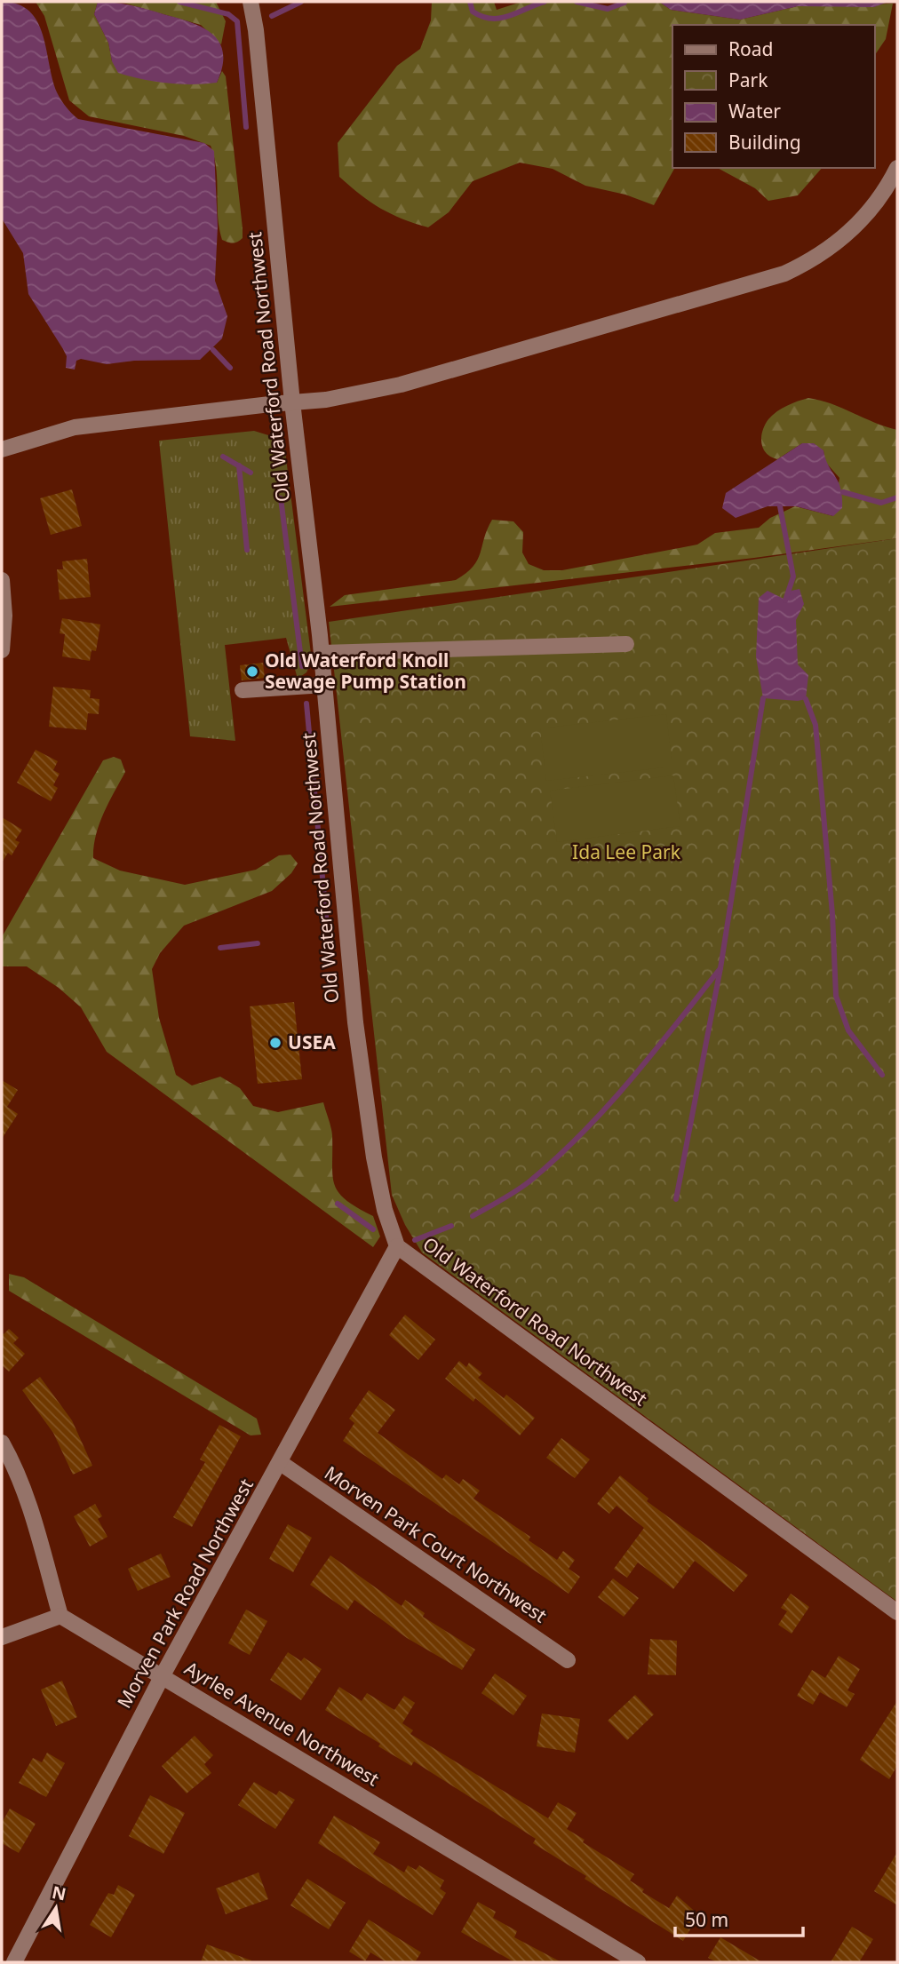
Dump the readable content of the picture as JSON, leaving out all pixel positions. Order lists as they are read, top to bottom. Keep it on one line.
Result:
{"streets":{"street":["Old Waterford Road Northwest","Morven Park Court Northwest","Morven Park Road Northwest","Ayrlee Avenue Northwest"]},"crossings":[["Old Waterford Road Northwest","Morven Park Road Northwest"],["Morven Park Court Northwest","Morven Park Road Northwest"],["Morven Park Road Northwest","Ayrlee Avenue Northwest"]],"parks":["Ida Lee Park"],"places":["Old Waterford Knoll Sewage Pump Station","USEA"],"legend":["Road","Park","Water","Building"],"scale_bar":"50 m","north":"top"}
